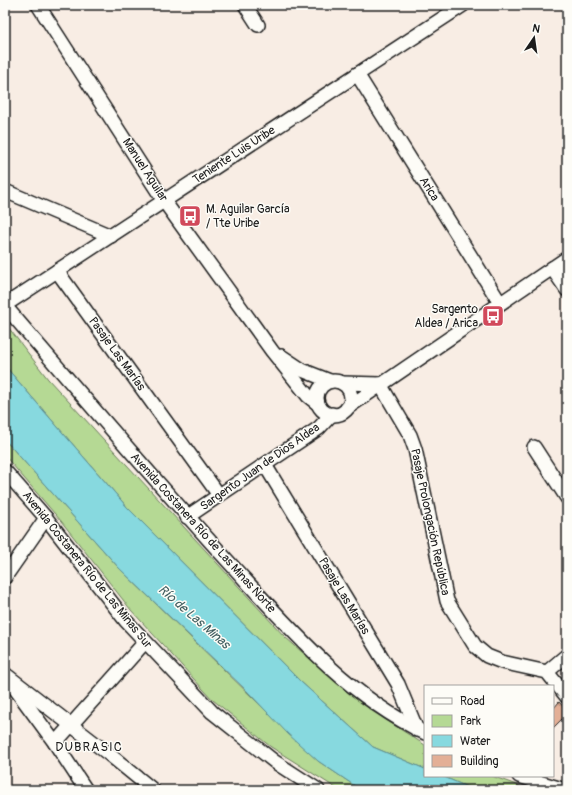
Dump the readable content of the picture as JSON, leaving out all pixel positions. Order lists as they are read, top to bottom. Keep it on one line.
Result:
{"streets":{"street":["Teniente Luis Uribe","Manuel Aguilar","Arica","Pasaje Las Marías","Sargento Juan de Dios Aldea","Pasaje Prolongación República","Avenida Costanera Río de Las Minas Norte","Avenida Costanera Río de Las Minas Sur"]},"crossings":[["Teniente Luis Uribe","Manuel Aguilar"],["Teniente Luis Uribe","Arica"],["Teniente Luis Uribe","Pasaje Las Marías"],["Teniente Luis Uribe","Avenida Costanera Río de Las Minas Norte"],["Manuel Aguilar","Sargento Juan de Dios Aldea"],["Pasaje Las Marías","Sargento Juan de Dios Aldea"],["Pasaje Las Marías","Avenida Costanera Río de Las Minas Norte"],["Sargento Juan de Dios Aldea","Avenida Costanera Río de Las Minas Norte"]],"districts":["DUBRASIC"],"water":["Río de Las Minas"],"places":{"bus stop":["M. Aguilar García / Tte Uribe","Sargento Aldea / Arica"]},"legend":["Road","Park","Water","Building"],"north":"top"}
